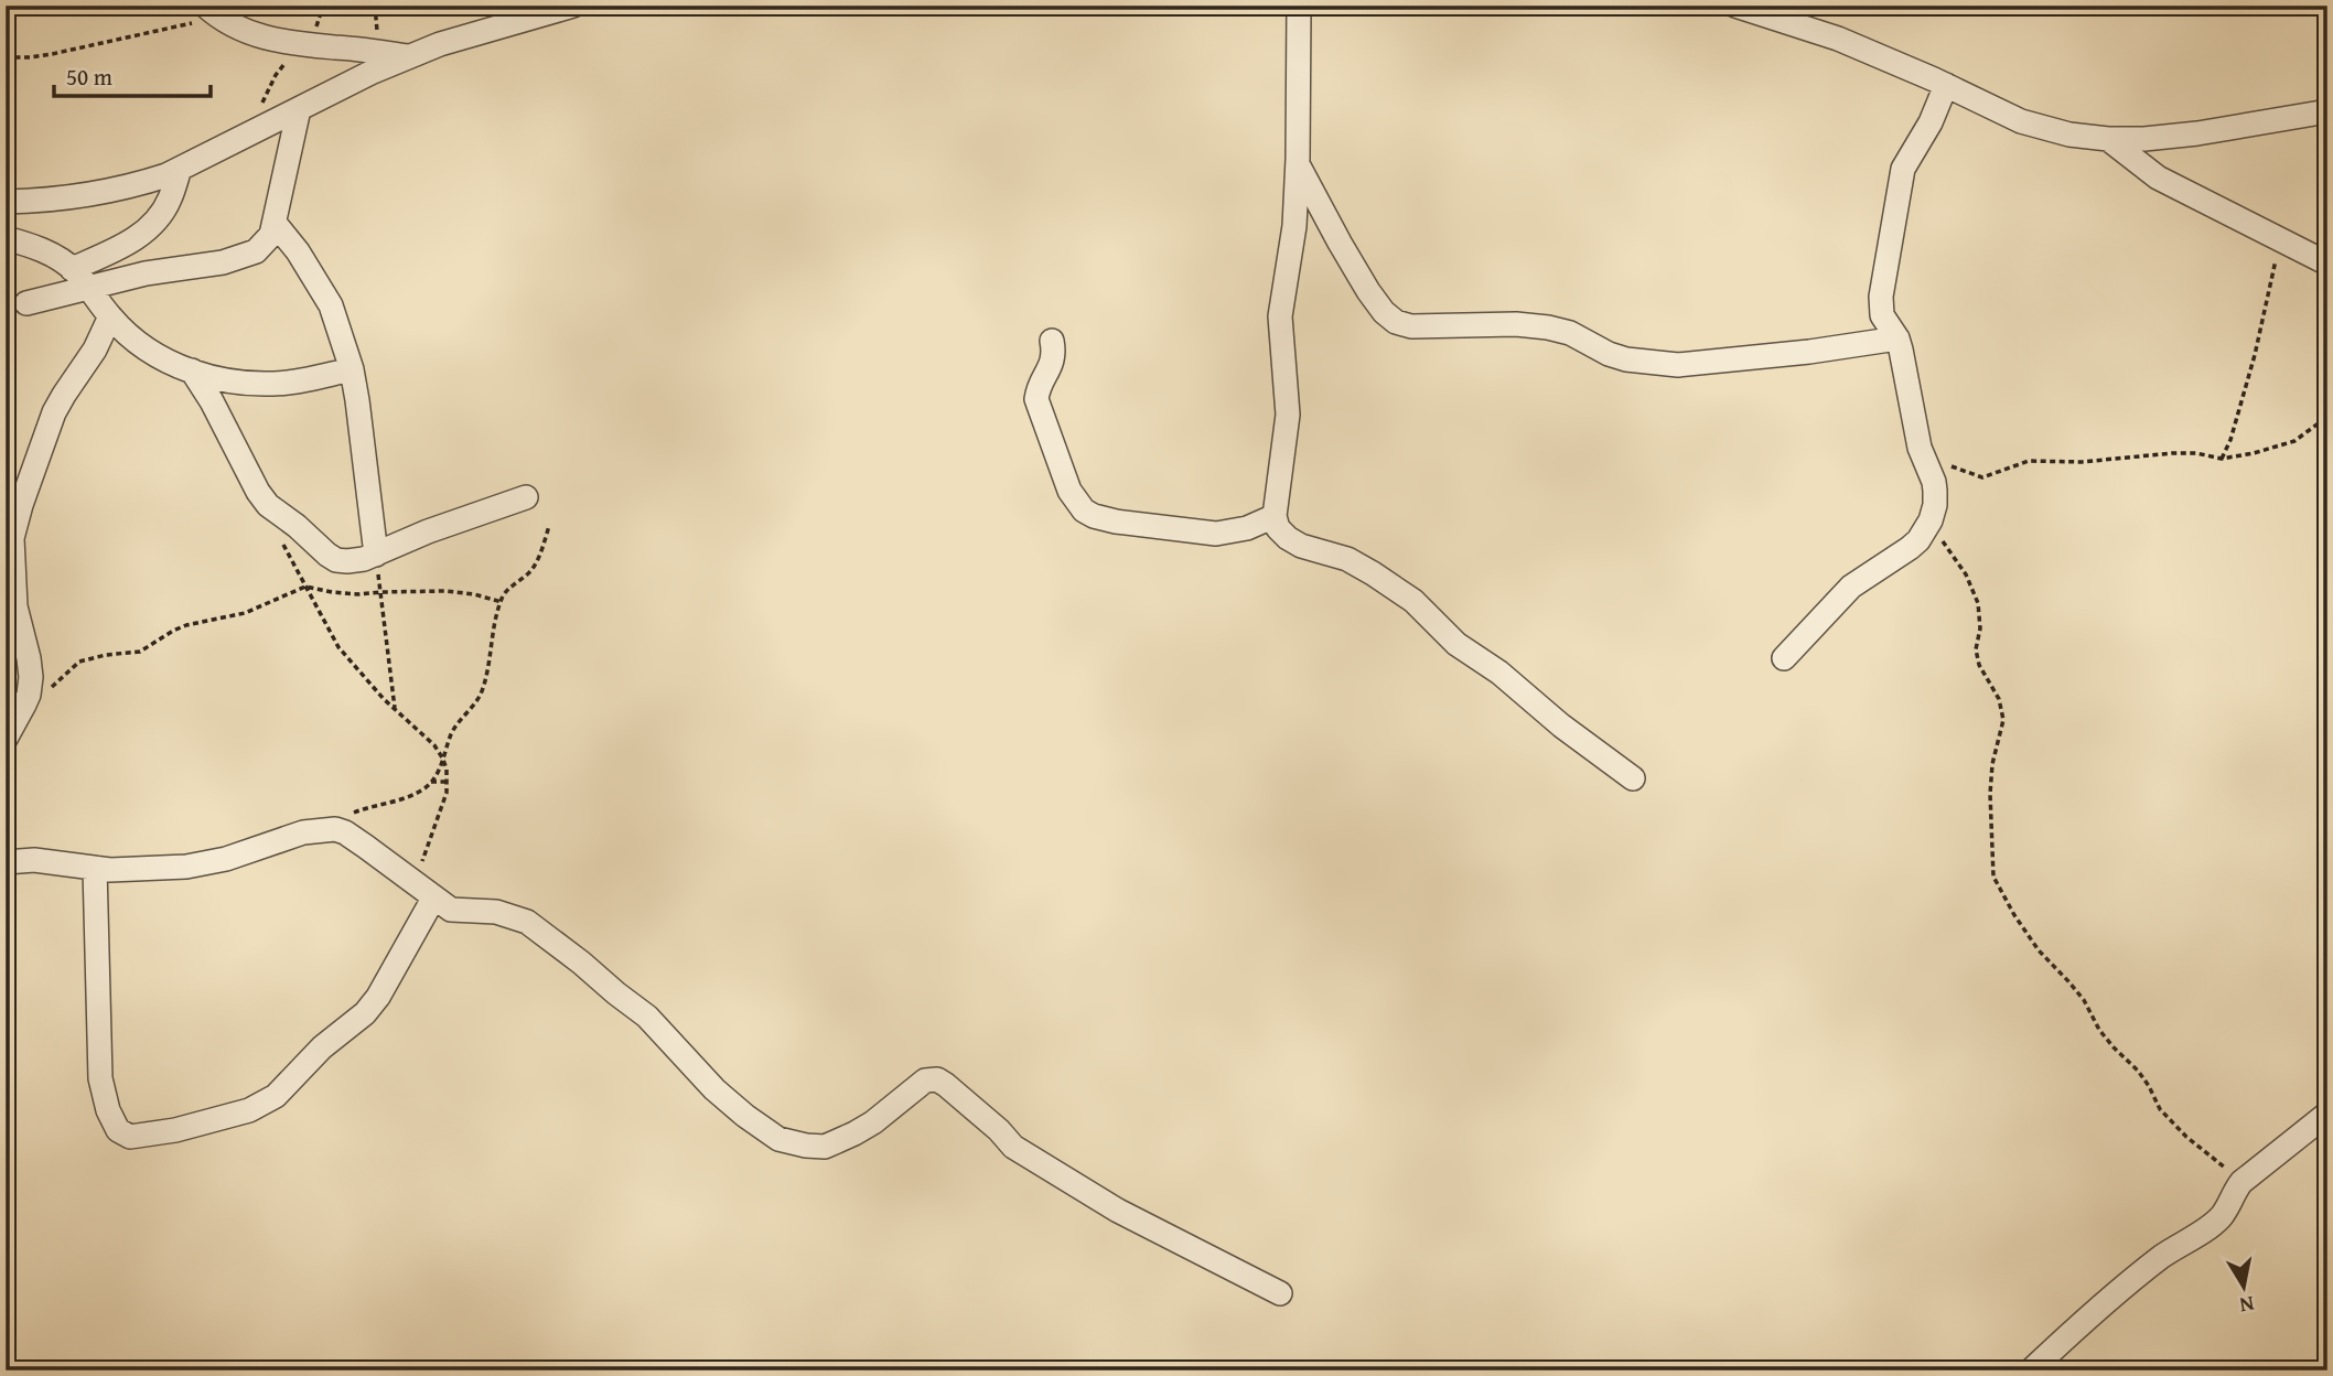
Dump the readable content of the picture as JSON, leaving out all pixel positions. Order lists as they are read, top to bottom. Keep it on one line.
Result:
{"scale_bar":"50 m","north":"bottom"}
